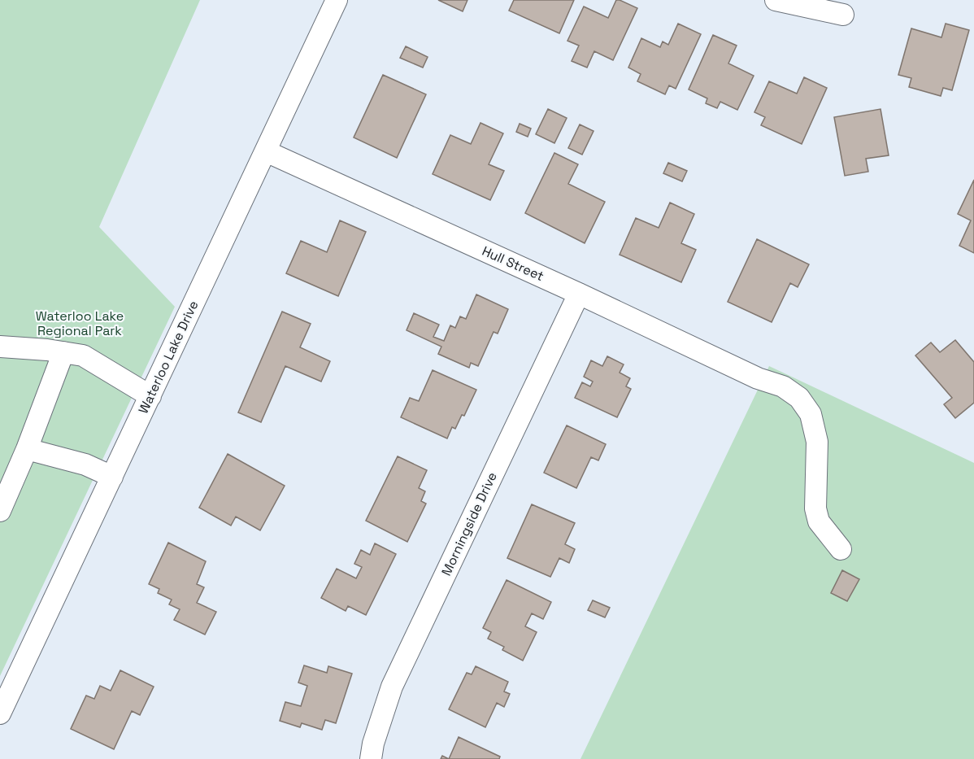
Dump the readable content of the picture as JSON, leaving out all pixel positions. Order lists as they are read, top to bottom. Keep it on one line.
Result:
{"streets":{"street":["Hull Street","Waterloo Lake Drive","Morningside Drive"]},"crossings":[["Hull Street","Waterloo Lake Drive"],["Hull Street","Morningside Drive"]],"parks":["Waterloo Lake Regional Park"]}
